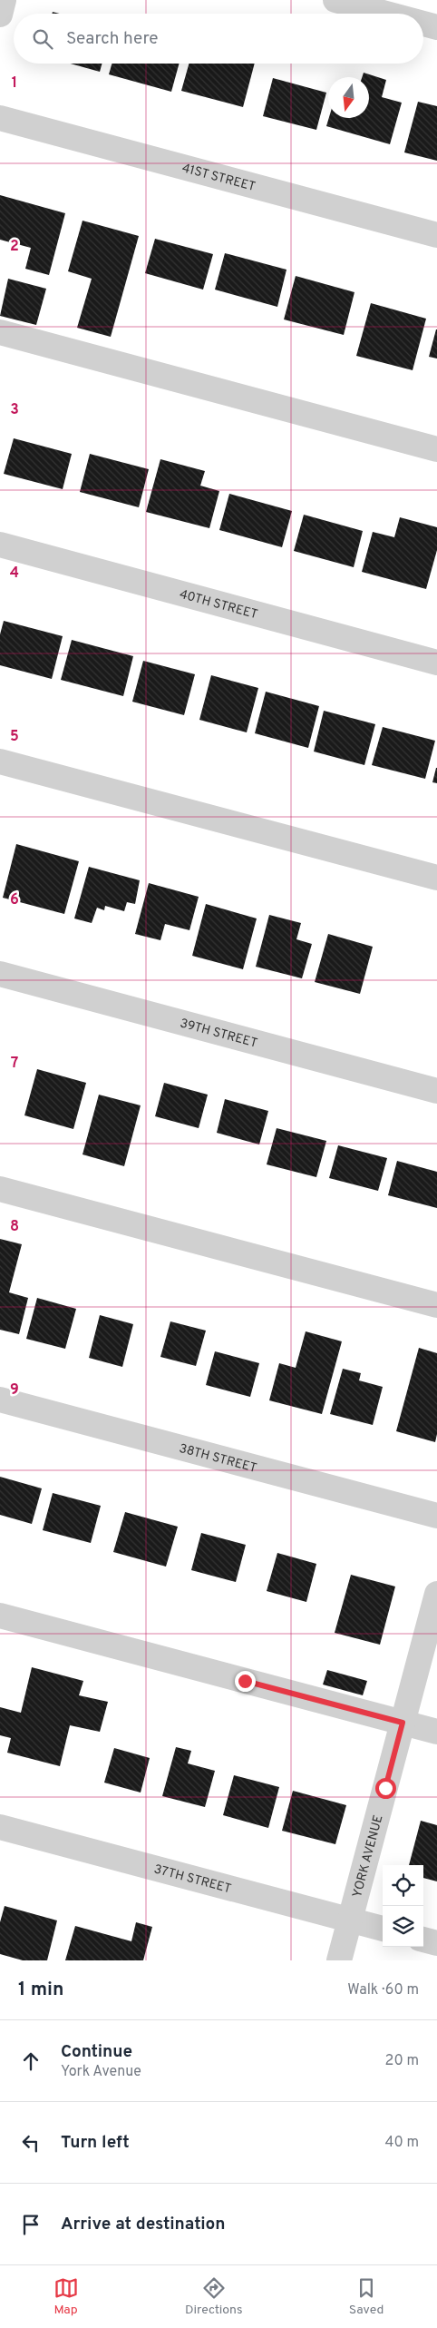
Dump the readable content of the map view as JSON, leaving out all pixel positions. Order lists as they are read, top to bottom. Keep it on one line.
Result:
{"streets":{"street":["41ST STREET","40TH STREET","39TH STREET","38TH STREET","YORK AVENUE","37TH STREET"]},"crossings":[["YORK AVENUE","37TH STREET"]],"north":"bottom","page":{"search":"Search here","heading":["1 min","Walk · 60 m"],"list":[["Continue","York Avenue","20 m"],["Turn left","40 m"],"Arrive at destination"],"nav":["Map","Directions","Saved"]},"grid":{"rows":["1","2","3","4","5","6","7","8","9"]}}
